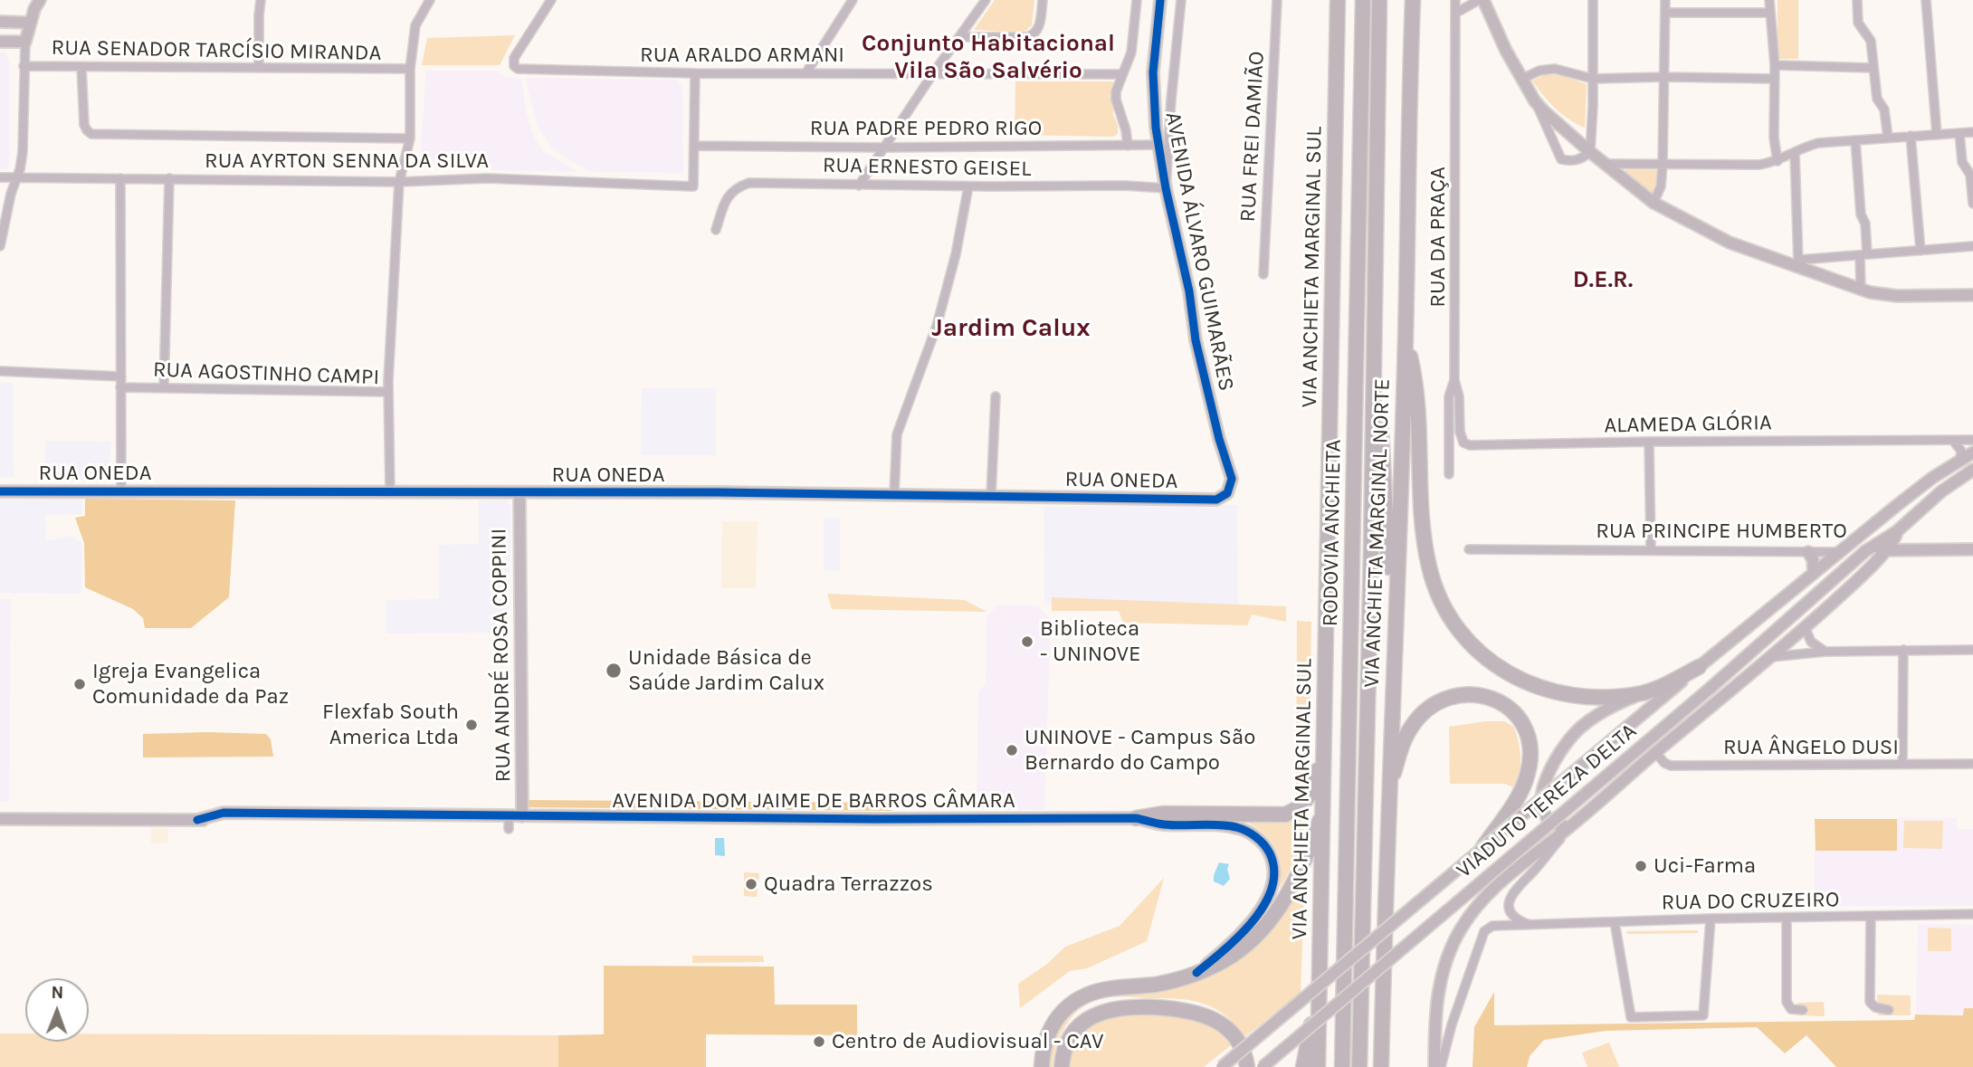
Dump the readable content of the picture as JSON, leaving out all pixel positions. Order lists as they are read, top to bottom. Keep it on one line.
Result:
{"streets":{"highway":["VIA ANCHIETA MARGINAL SUL","RODOVIA ANCHIETA","VIA ANCHIETA MARGINAL NORTE"],"street":["RUA SENADOR TARCÍSIO MIRANDA","RUA ARALDO ARMANI","RUA PADRE PEDRO RIGO","RUA FREI DAMIÃO","RUA AYRTON SENNA DA SILVA","RUA ERNESTO GEISEL","RUA DA PRAÇA","AVENIDA ÁLVARO GUIMARÃES","RUA AGOSTINHO CAMPI","ALAMEDA GLÓRIA","RUA ONEDA","RUA PRINCIPE HUMBERTO","RUA ANDRÉ ROSA COPPINI","RUA ÂNGELO DUSI","AVENIDA DOM JAIME DE BARROS CÂMARA","VIADUTO TEREZA DELTA","RUA DO CRUZEIRO"]},"crossings":[["RUA PADRE PEDRO RIGO","RUA AYRTON SENNA DA SILVA"],["RUA PADRE PEDRO RIGO","AVENIDA ÁLVARO GUIMARÃES"],["RUA ERNESTO GEISEL","AVENIDA ÁLVARO GUIMARÃES"],["RUA DA PRAÇA","ALAMEDA GLÓRIA"],["AVENIDA ÁLVARO GUIMARÃES","RUA ONEDA"],["RUA AGOSTINHO CAMPI","RUA ONEDA"],["RUA ONEDA","RUA ANDRÉ ROSA COPPINI"],["RUA PRINCIPE HUMBERTO","VIADUTO TEREZA DELTA"],["RUA ANDRÉ ROSA COPPINI","AVENIDA DOM JAIME DE BARROS CÂMARA"]],"districts":["Conjunto Habitacional Vila São Salvério","D.E.R.","Jardim Calux"],"places":["Biblioteca - UNINOVE","Unidade Básica de Saúde Jardim Calux","Igreja Evangelica Comunidade da Paz","Flexfab South America Ltda","UNINOVE - Campus São Bernardo do Campo","Uci-Farma","Quadra Terrazzos","Centro de Audiovisual - CAV"],"north":"top"}
